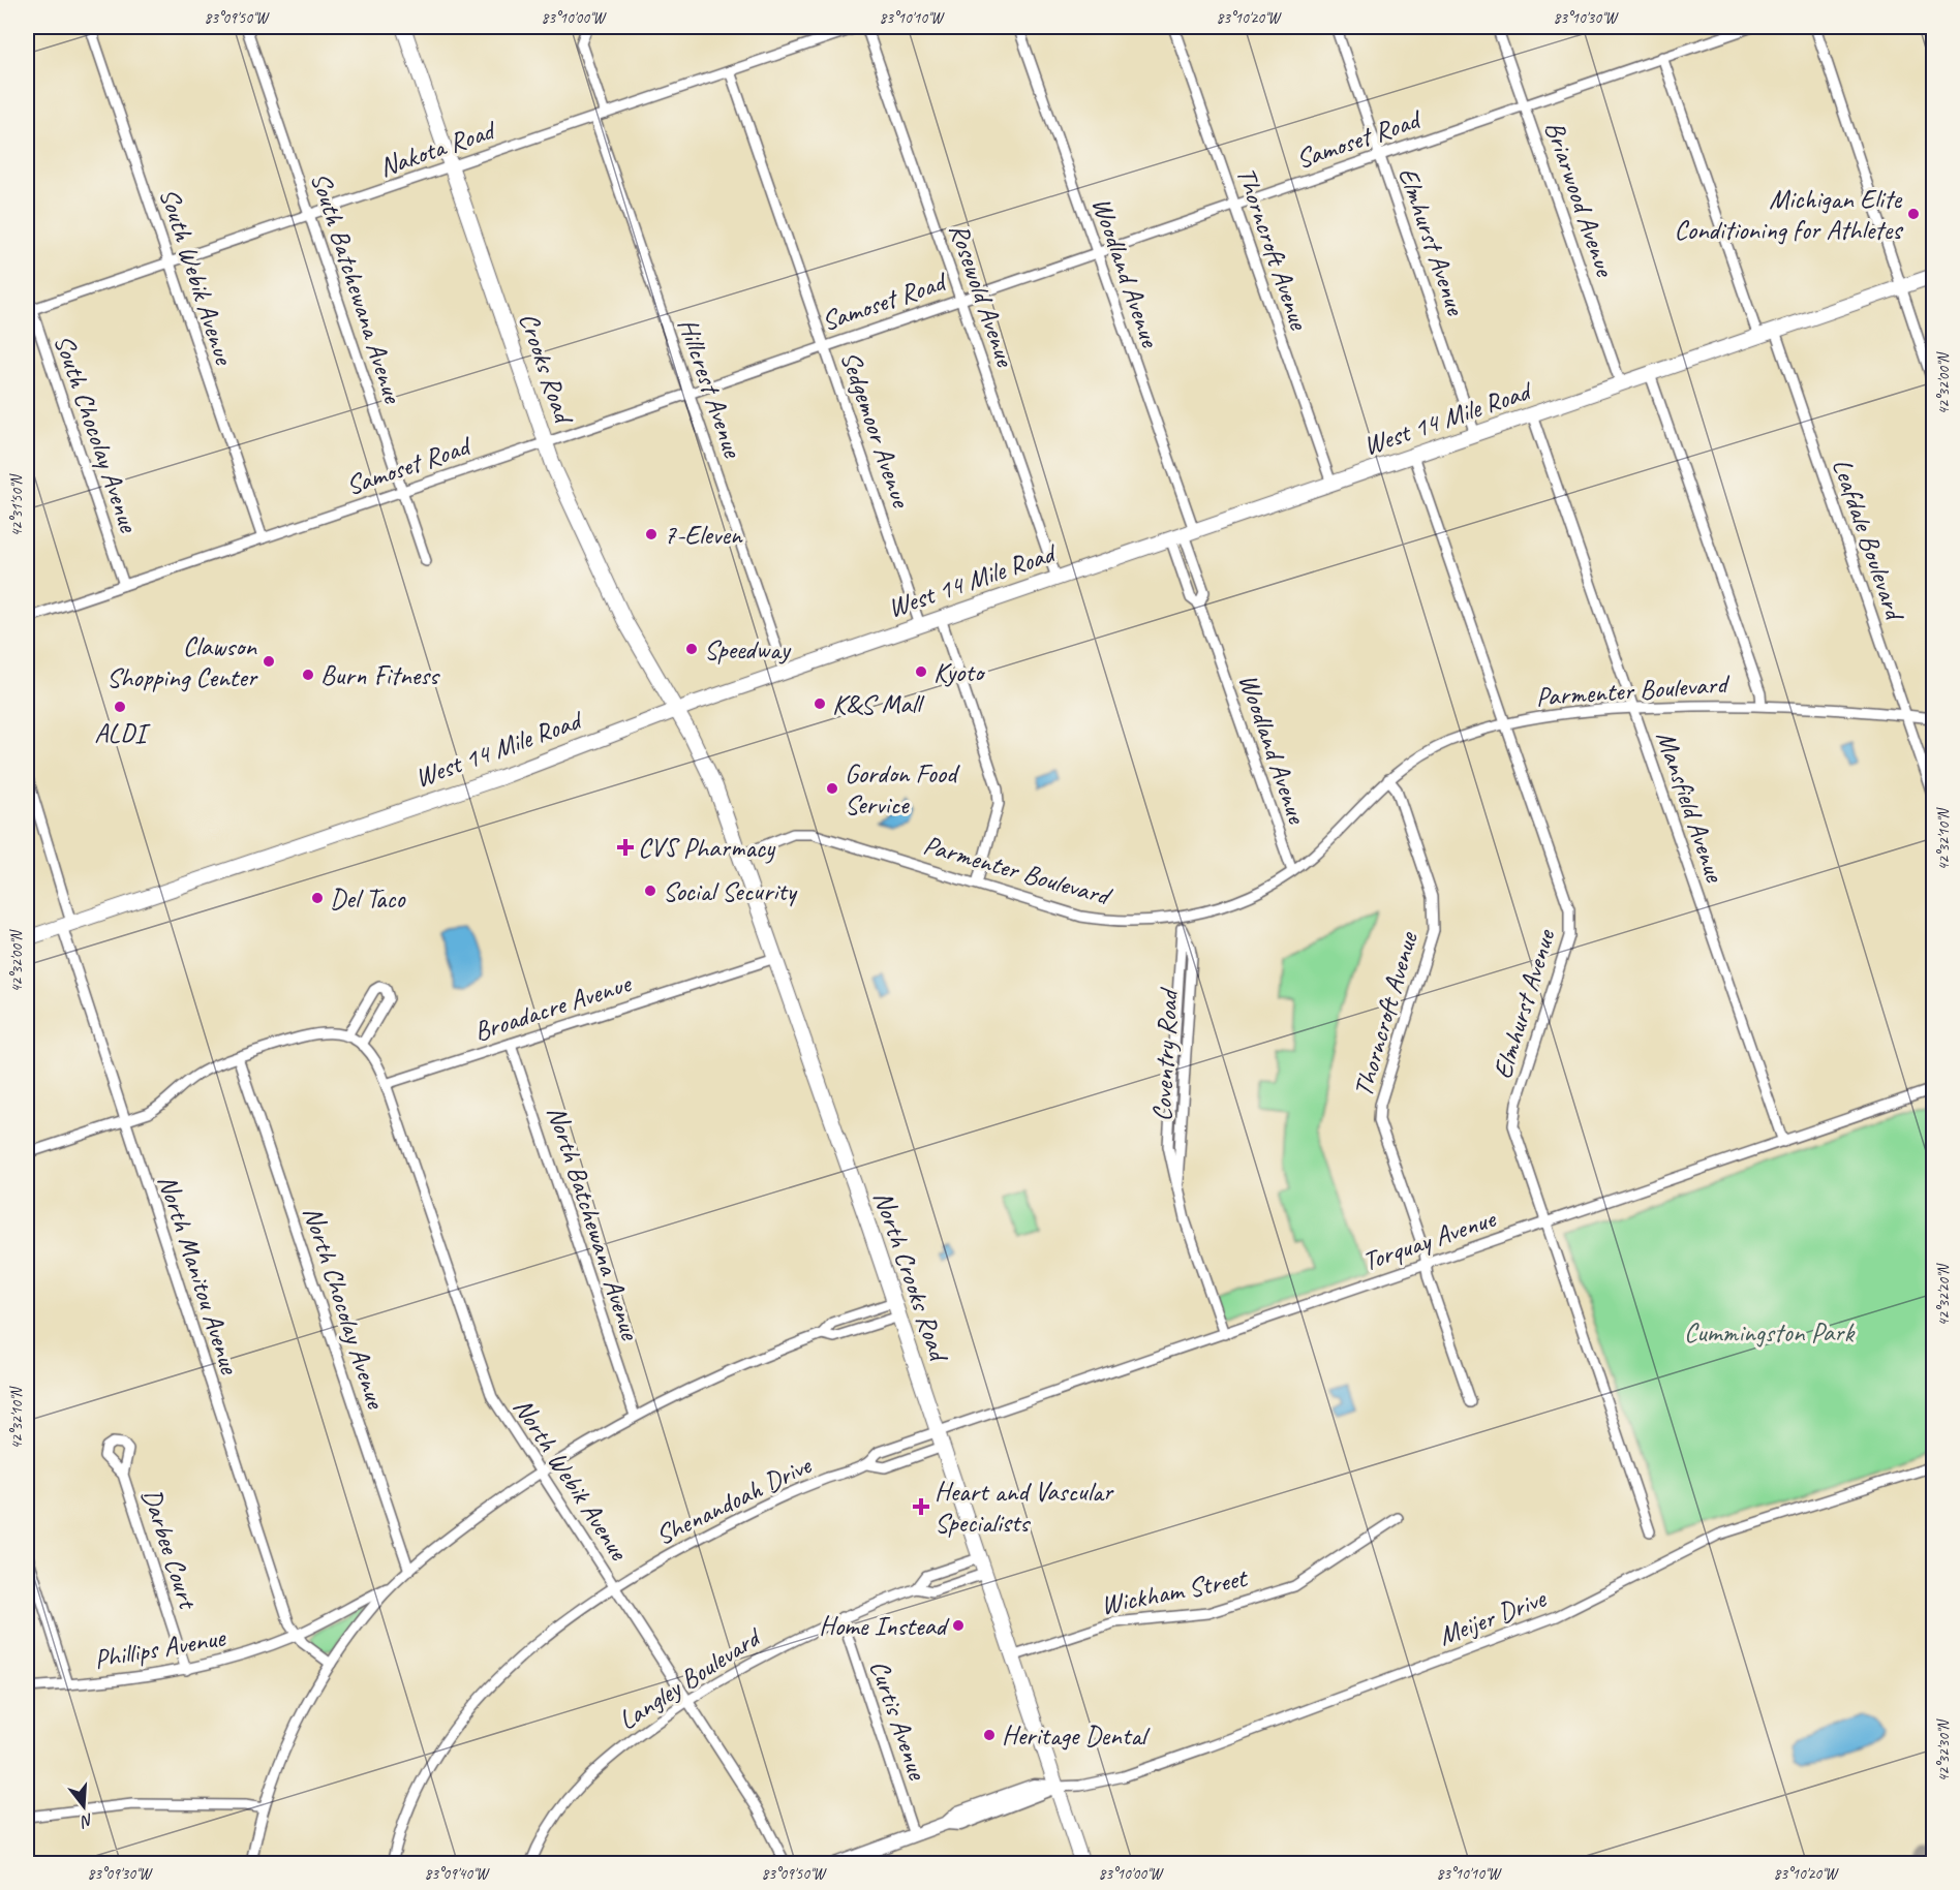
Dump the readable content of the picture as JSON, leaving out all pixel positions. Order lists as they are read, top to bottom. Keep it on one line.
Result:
{"streets":{"main road":["Crooks Road","West 14 Mile Road","North Crooks Road"],"street":["Samoset Road","Nakota Road","Briarwood Avenue","Elmhurst Avenue","Thorncroft Avenue","Woodland Avenue","South Webik Avenue","South Batchewana Avenue","Rosewold Avenue","Hillcrest Avenue","Sedgemoor Avenue","South Chocolay Avenue","Leafdale Boulevard","Parmenter Boulevard","Mansfield Avenue","Broadacre Avenue","Coventry Road","North Batchewana Avenue","Torquay Avenue","North Manitou Avenue","North Chocolay Avenue","North Webik Avenue","Shenandoah Drive","Darbee Court","Wickham Street","Meijer Drive","Phillips Avenue","Langley Boulevard","Curtis Avenue"]},"crossings":[["Samoset Road","Briarwood Avenue"],["Samoset Road","Elmhurst Avenue"],["Samoset Road","Thorncroft Avenue"],["Samoset Road","Woodland Avenue"],["Samoset Road","South Webik Avenue"],["Samoset Road","South Batchewana Avenue"],["Samoset Road","Rosewold Avenue"],["Samoset Road","Crooks Road"],["Samoset Road","Hillcrest Avenue"],["Samoset Road","Sedgemoor Avenue"],["Samoset Road","South Chocolay Avenue"],["Nakota Road","South Webik Avenue"],["Nakota Road","South Batchewana Avenue"],["Nakota Road","Crooks Road"],["Nakota Road","Hillcrest Avenue"],["Nakota Road","Sedgemoor Avenue"],["Nakota Road","South Chocolay Avenue"],["Briarwood Avenue","West 14 Mile Road"],["Elmhurst Avenue","West 14 Mile Road"],["Elmhurst Avenue","Parmenter Boulevard"],["Elmhurst Avenue","Torquay Avenue"],["Thorncroft Avenue","West 14 Mile Road"],["Thorncroft Avenue","Parmenter Boulevard"],["Thorncroft Avenue","Torquay Avenue"],["Woodland Avenue","West 14 Mile Road"],["Woodland Avenue","Parmenter Boulevard"],["Rosewold Avenue","West 14 Mile Road"],["Crooks Road","West 14 Mile Road"],["Crooks Road","North Crooks Road"],["Hillcrest Avenue","West 14 Mile Road"],["West 14 Mile Road","Sedgemoor Avenue"],["West 14 Mile Road","Leafdale Boulevard"],["West 14 Mile Road","Mansfield Avenue"],["West 14 Mile Road","North Manitou Avenue"],["West 14 Mile Road","North Crooks Road"],["Leafdale Boulevard","Parmenter Boulevard"],["Parmenter Boulevard","Mansfield Avenue"],["Parmenter Boulevard","Coventry Road"],["Parmenter Boulevard","North Crooks Road"],["Mansfield Avenue","Torquay Avenue"],["Broadacre Avenue","North Batchewana Avenue"],["Broadacre Avenue","North Crooks Road"],["Broadacre Avenue","North Webik Avenue"],["Coventry Road","Torquay Avenue"],["Torquay Avenue","North Crooks Road"],["Torquay Avenue","Shenandoah Drive"],["North Manitou Avenue","Phillips Avenue"],["North Crooks Road","Shenandoah Drive"],["North Crooks Road","Wickham Street"],["North Crooks Road","Meijer Drive"],["North Crooks Road","Langley Boulevard"],["North Webik Avenue","Shenandoah Drive"],["North Webik Avenue","Langley Boulevard"],["Darbee Court","Phillips Avenue"],["Langley Boulevard","Curtis Avenue"]],"parks":["Cummingston Park"],"places":{"other":["Michigan Elite Conditioning for Athletes","7-Eleven","Speedway","Clawson Shopping Center","Kyoto","Burn Fitness","K&S Mall","ALDI","Gordon Food Service","Social Security","Del Taco","Home Instead","Heritage Dental"],"health":["CVS Pharmacy","Heart and Vascular Specialists"]},"north":"bottom","coordinates":["83°09'50\"W","83°10'00\"W","83°10'10\"W","83°10'20\"W","83°10'30\"W","42°32'00\"N","42°31'50\"N","42°32'10\"N","42°32'20\"N","42°32'30\"N","83°09'30\"W","83°09'40\"W"]}
